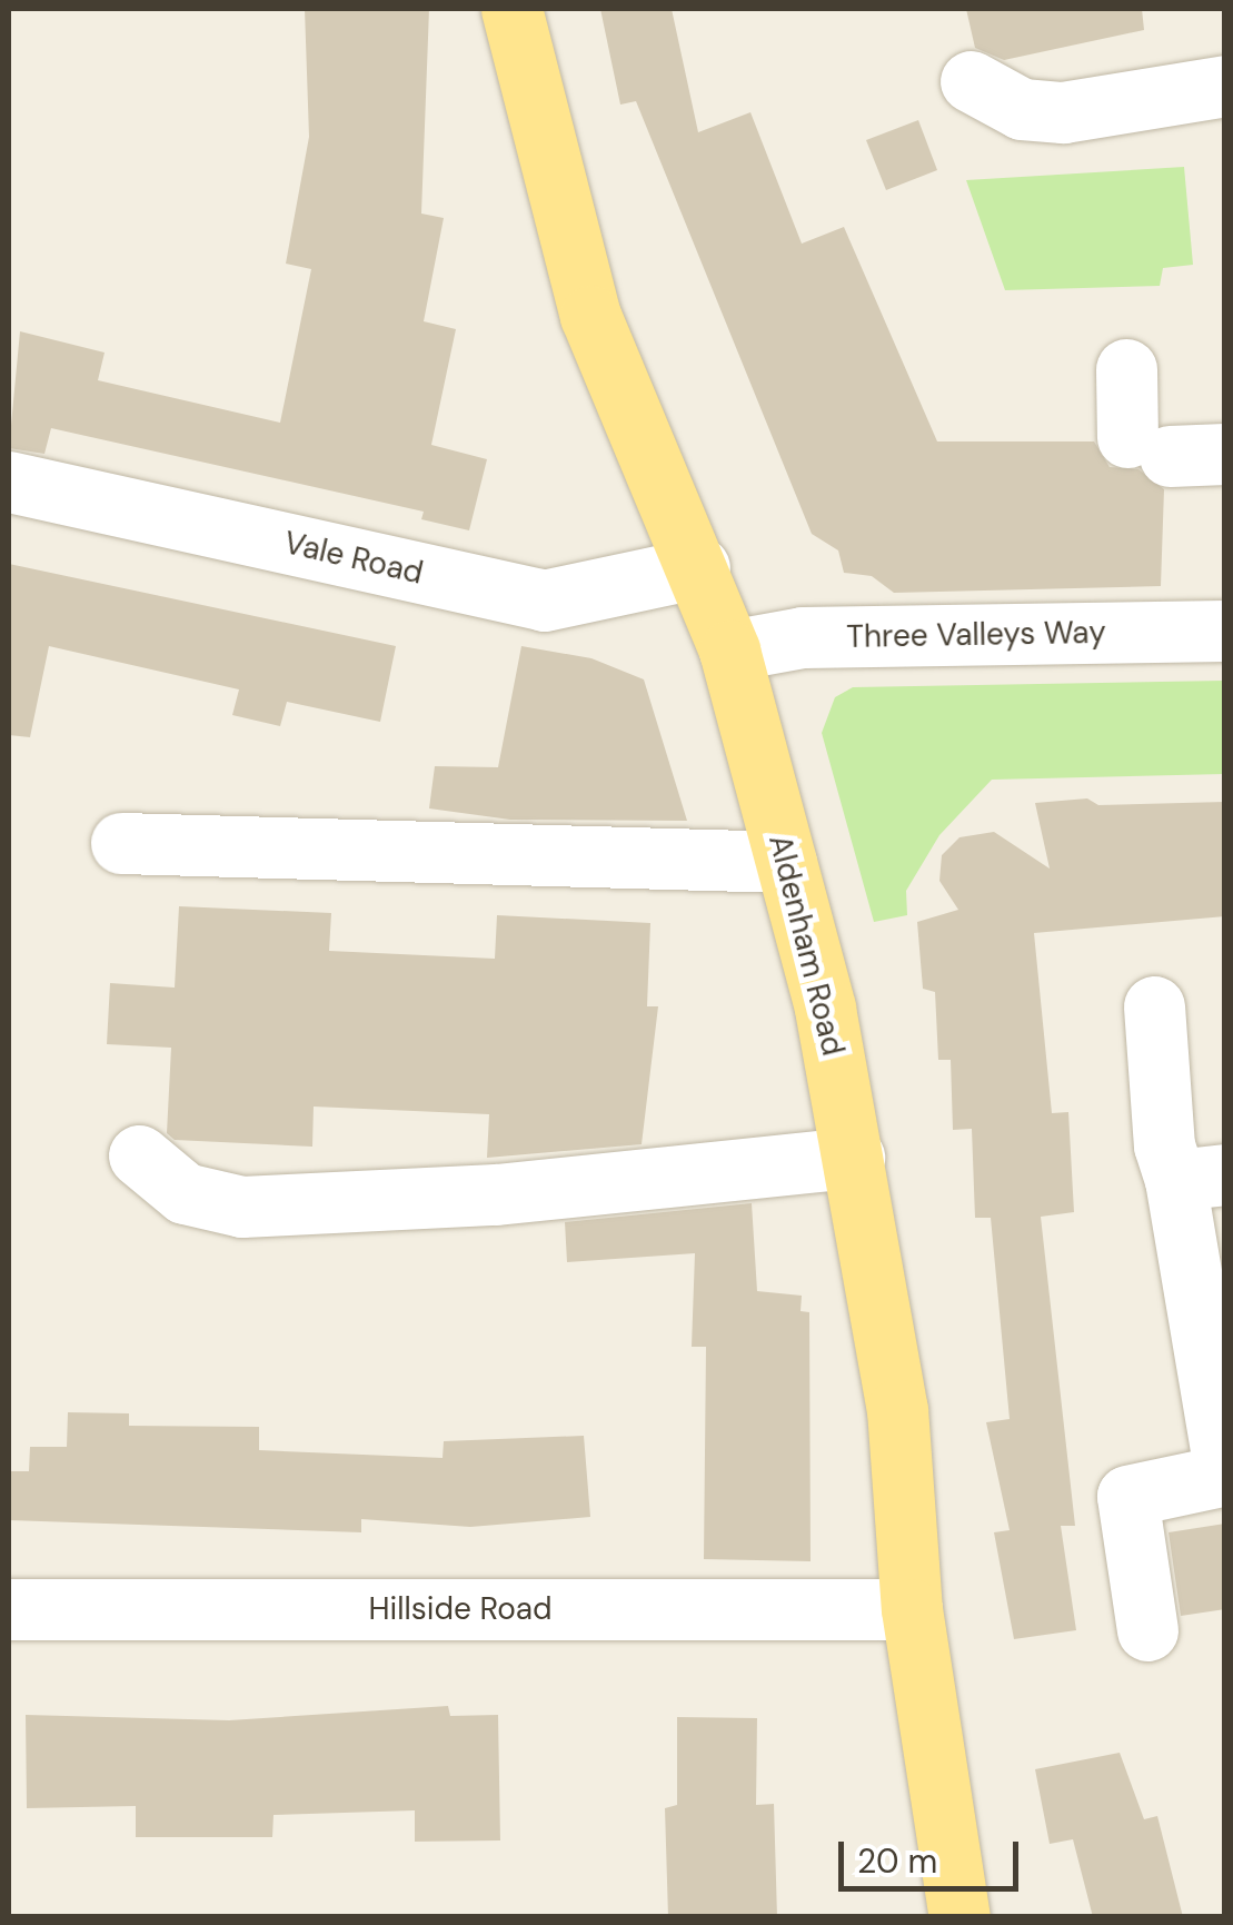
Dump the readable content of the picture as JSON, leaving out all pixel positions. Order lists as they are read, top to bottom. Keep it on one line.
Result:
{"streets":{"main road":["Aldenham Road"],"street":["Vale Road","Three Valleys Way","Hillside Road"]},"crossings":[["Vale Road","Aldenham Road"],["Three Valleys Way","Aldenham Road"],["Aldenham Road","Hillside Road"]],"scale_bar":"20 m"}
